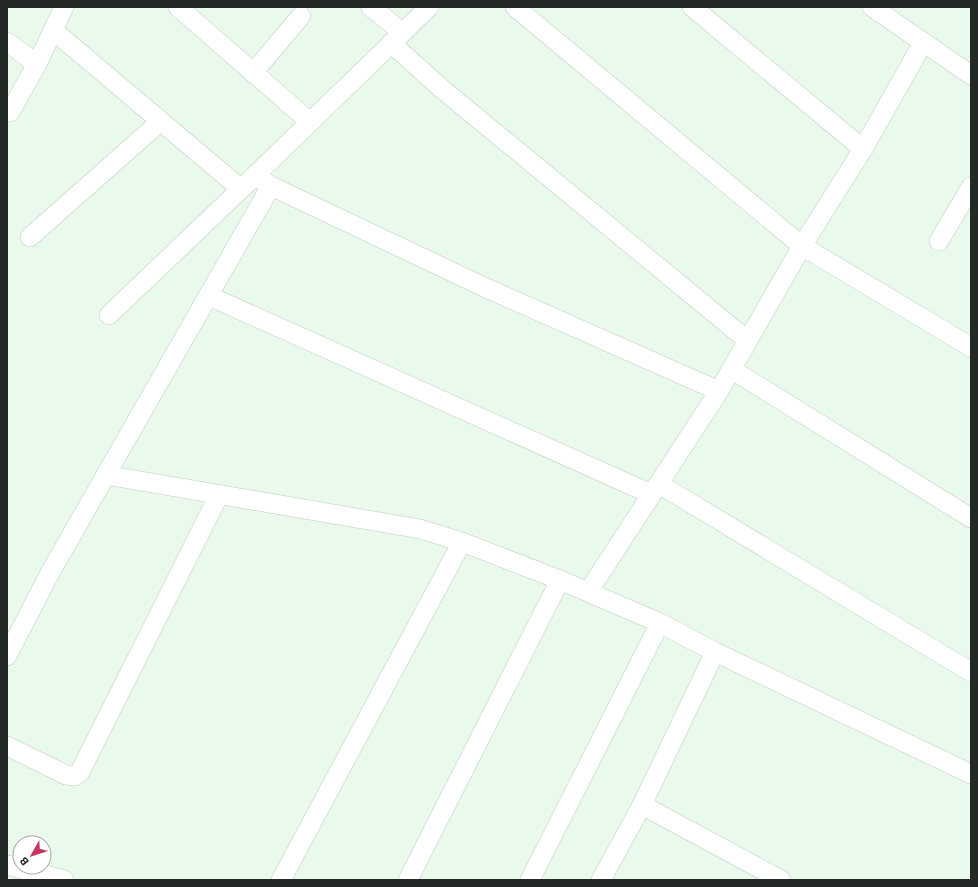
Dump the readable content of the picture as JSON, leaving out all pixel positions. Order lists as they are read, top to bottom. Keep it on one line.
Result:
{"north":"bottom left"}
